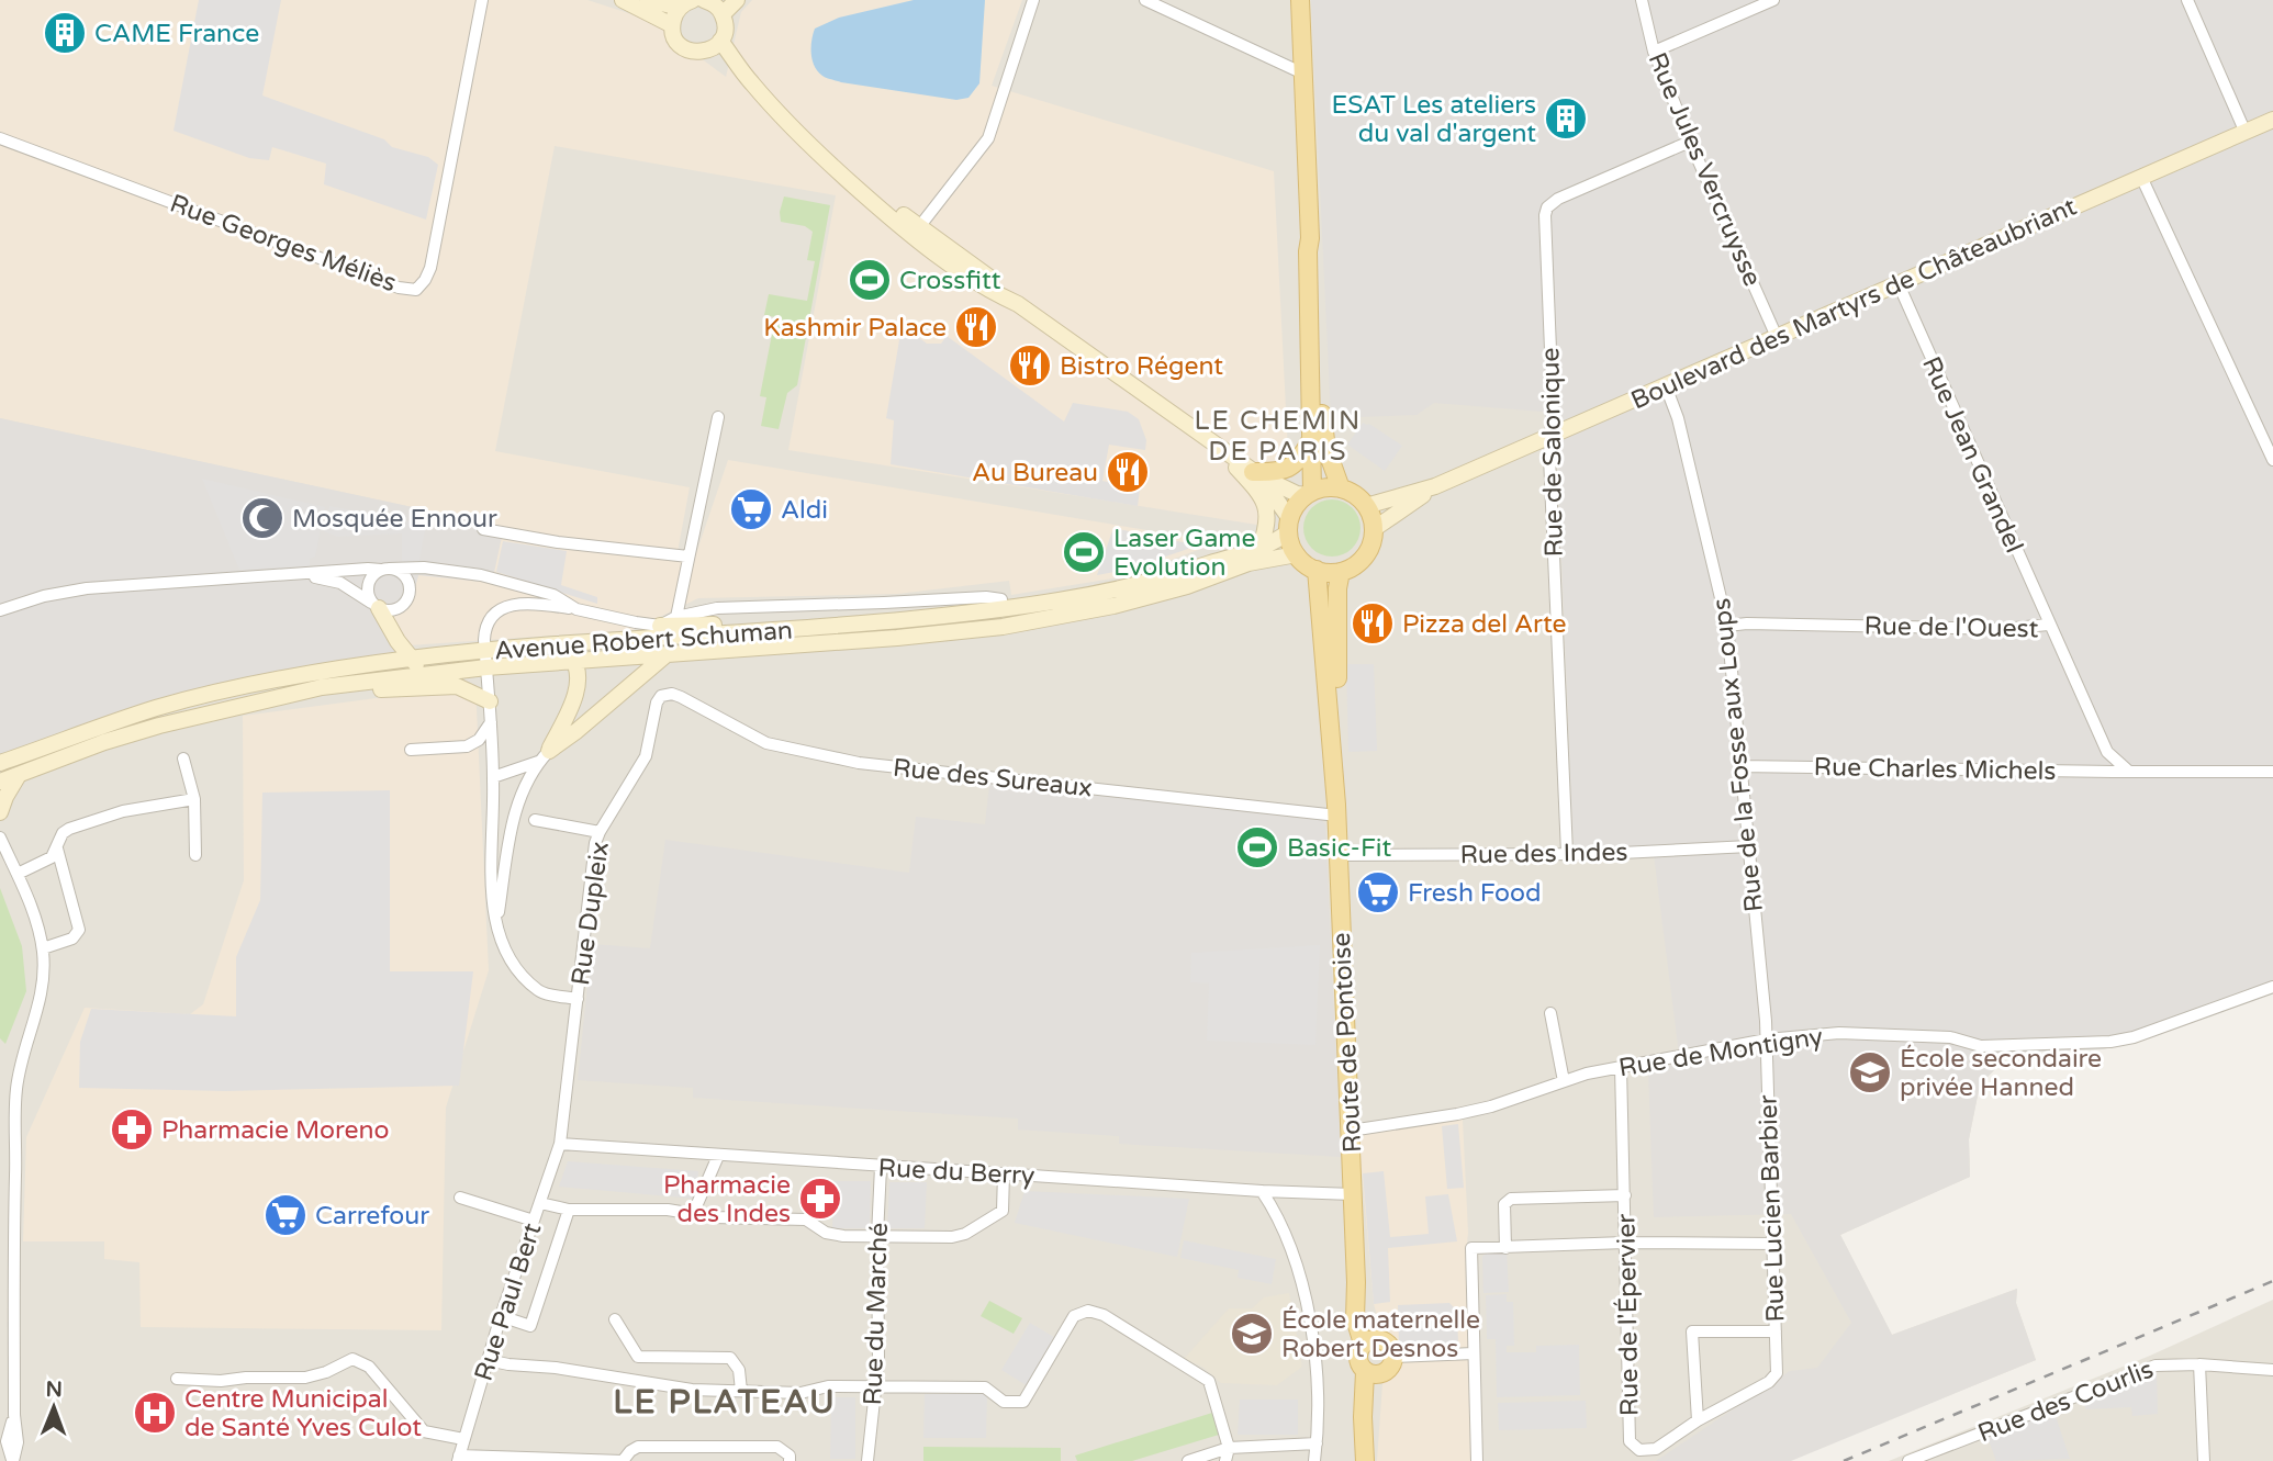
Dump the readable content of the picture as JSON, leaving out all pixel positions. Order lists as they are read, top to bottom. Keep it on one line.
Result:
{"streets":{"main road":["Boulevard des Martyrs de Châteaubriant","Avenue Robert Schuman","Route de Pontoise"],"street":["Rue Jules Vercruysse","Rue Georges Méliès","Rue de Salonique","Rue Jean Grandel","Rue de l'Ouest","Rue de la Fosse aux Loups","Rue Charles Michels","Rue des Sureaux","Rue des Indes","Rue Dupleix","Rue de Montigny","Rue du Berry","Rue Lucien Barbier","Rue Paul Bert","Rue du Marché","Rue de l'Épervier","Rue des Courlis"]},"crossings":[["Rue Jules Vercruysse","Boulevard des Martyrs de Châteaubriant"],["Rue Jules Vercruysse","Rue de Salonique"],["Boulevard des Martyrs de Châteaubriant","Rue de Salonique"],["Boulevard des Martyrs de Châteaubriant","Rue Jean Grandel"],["Boulevard des Martyrs de Châteaubriant","Avenue Robert Schuman"],["Boulevard des Martyrs de Châteaubriant","Rue de la Fosse aux Loups"],["Boulevard des Martyrs de Châteaubriant","Route de Pontoise"],["Rue de Salonique","Rue des Indes"],["Rue Jean Grandel","Rue de l'Ouest"],["Rue de l'Ouest","Rue de la Fosse aux Loups"],["Rue de l'Ouest","Rue Charles Michels"],["Avenue Robert Schuman","Route de Pontoise"],["Rue de la Fosse aux Loups","Rue Charles Michels"],["Rue de la Fosse aux Loups","Rue des Indes"],["Rue de la Fosse aux Loups","Rue de Montigny"],["Rue de la Fosse aux Loups","Rue Lucien Barbier"],["Rue des Sureaux","Rue Dupleix"],["Rue des Sureaux","Route de Pontoise"],["Rue des Indes","Route de Pontoise"],["Rue Dupleix","Rue du Berry"],["Rue Dupleix","Rue Paul Bert"],["Route de Pontoise","Rue de Montigny"],["Route de Pontoise","Rue du Berry"],["Rue de Montigny","Rue Lucien Barbier"],["Rue de Montigny","Rue de l'Épervier"],["Rue du Berry","Rue Paul Bert"],["Rue du Berry","Rue du Marché"],["Rue Lucien Barbier","Rue de l'Épervier"]],"districts":["LE CHEMIN DE PARIS","LE PLATEAU"],"places":{"building":["CAME France","ESAT Les ateliers du val d'argent"],"sports":["Crossfitt","Laser Game Evolution","Basic-Fit"],"restaurant":["Kashmir Palace","Bistro Régent","Au Bureau","Pizza del Arte"],"supermarket":["Aldi","Fresh Food","Carrefour"],"mosque":["Mosquée Ennour"],"school or university":["École secondaire privée Hanned","École maternelle Robert Desnos"],"pharmacy":["Pharmacie Moreno","Pharmacie des Indes"],"hospital":["Centre Municipal de Santé Yves Culot"]},"north":"top"}
